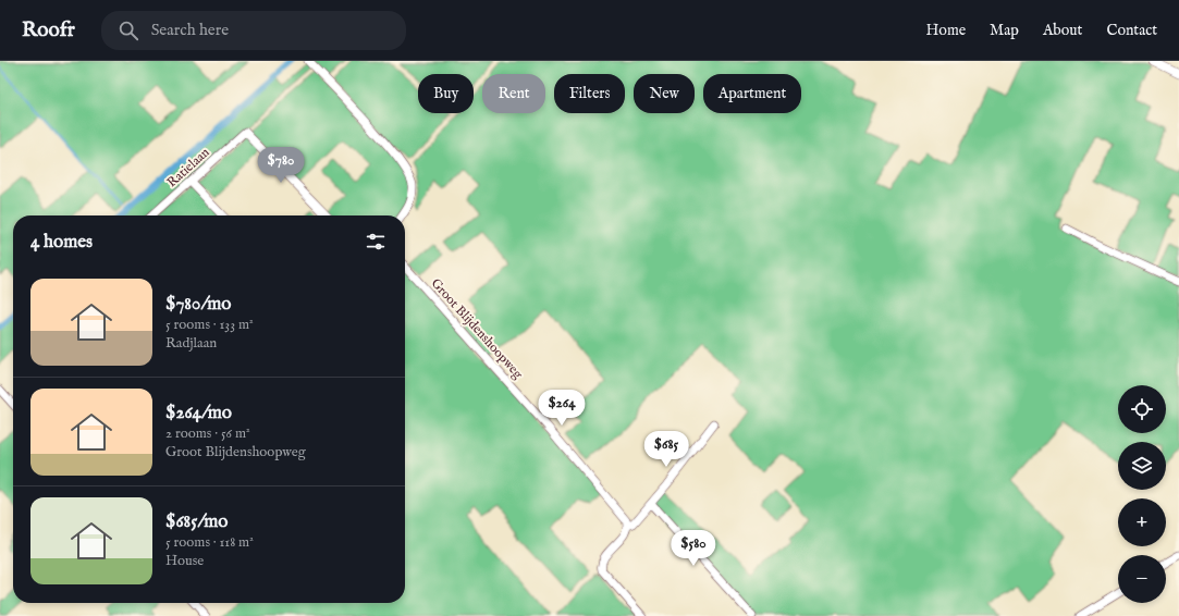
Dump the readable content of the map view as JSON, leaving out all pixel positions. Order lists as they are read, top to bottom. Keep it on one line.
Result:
{"streets":{"street":["Ratielaan","Groot Blijdenshoopweg"]},"page":{"header":"Roofr","search":"Search here","nav":["Home","Map","About","Contact"],"chip":["Buy","Rent","Filters","New","Apartment"],"price":["$780","$264","$685","$580"],"heading":"4 homes","list":[{"name":"$780/mo","note":"5 rooms · 133 m² · Radjlaan"},{"name":"$264/mo","note":"2 rooms · 56 m² · Groot Blijdenshoopweg"},{"name":"$685/mo","note":"5 rooms · 118 m² · House"}],"map_buttons":["+","−"]}}
